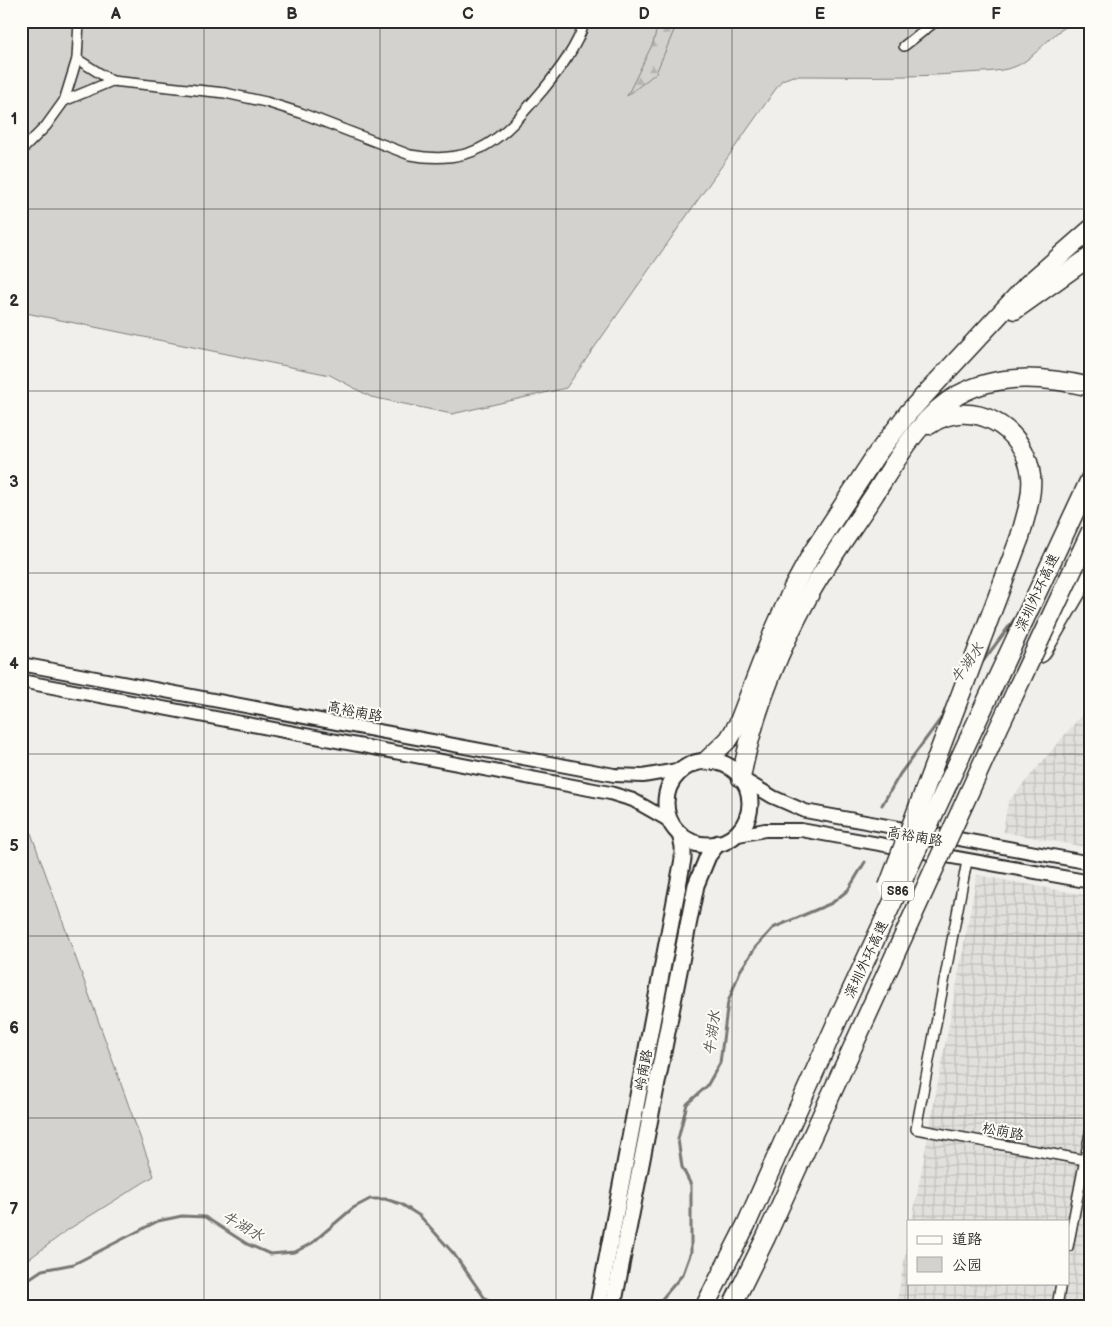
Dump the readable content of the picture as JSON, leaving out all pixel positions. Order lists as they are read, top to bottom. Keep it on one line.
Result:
{"streets":{"highway":["深圳外环高速","S86"],"main road":["岭南路"],"street":["高裕南路","松荫路"]},"crossings":[["高裕南路","岭南路"],["高裕南路","松荫路"]],"water":["牛湖水"],"legend":["道路","公园"],"grid":{"columns":["A","B","C","D","E","F"],"rows":["1","2","3","4","5","6","7"]}}
